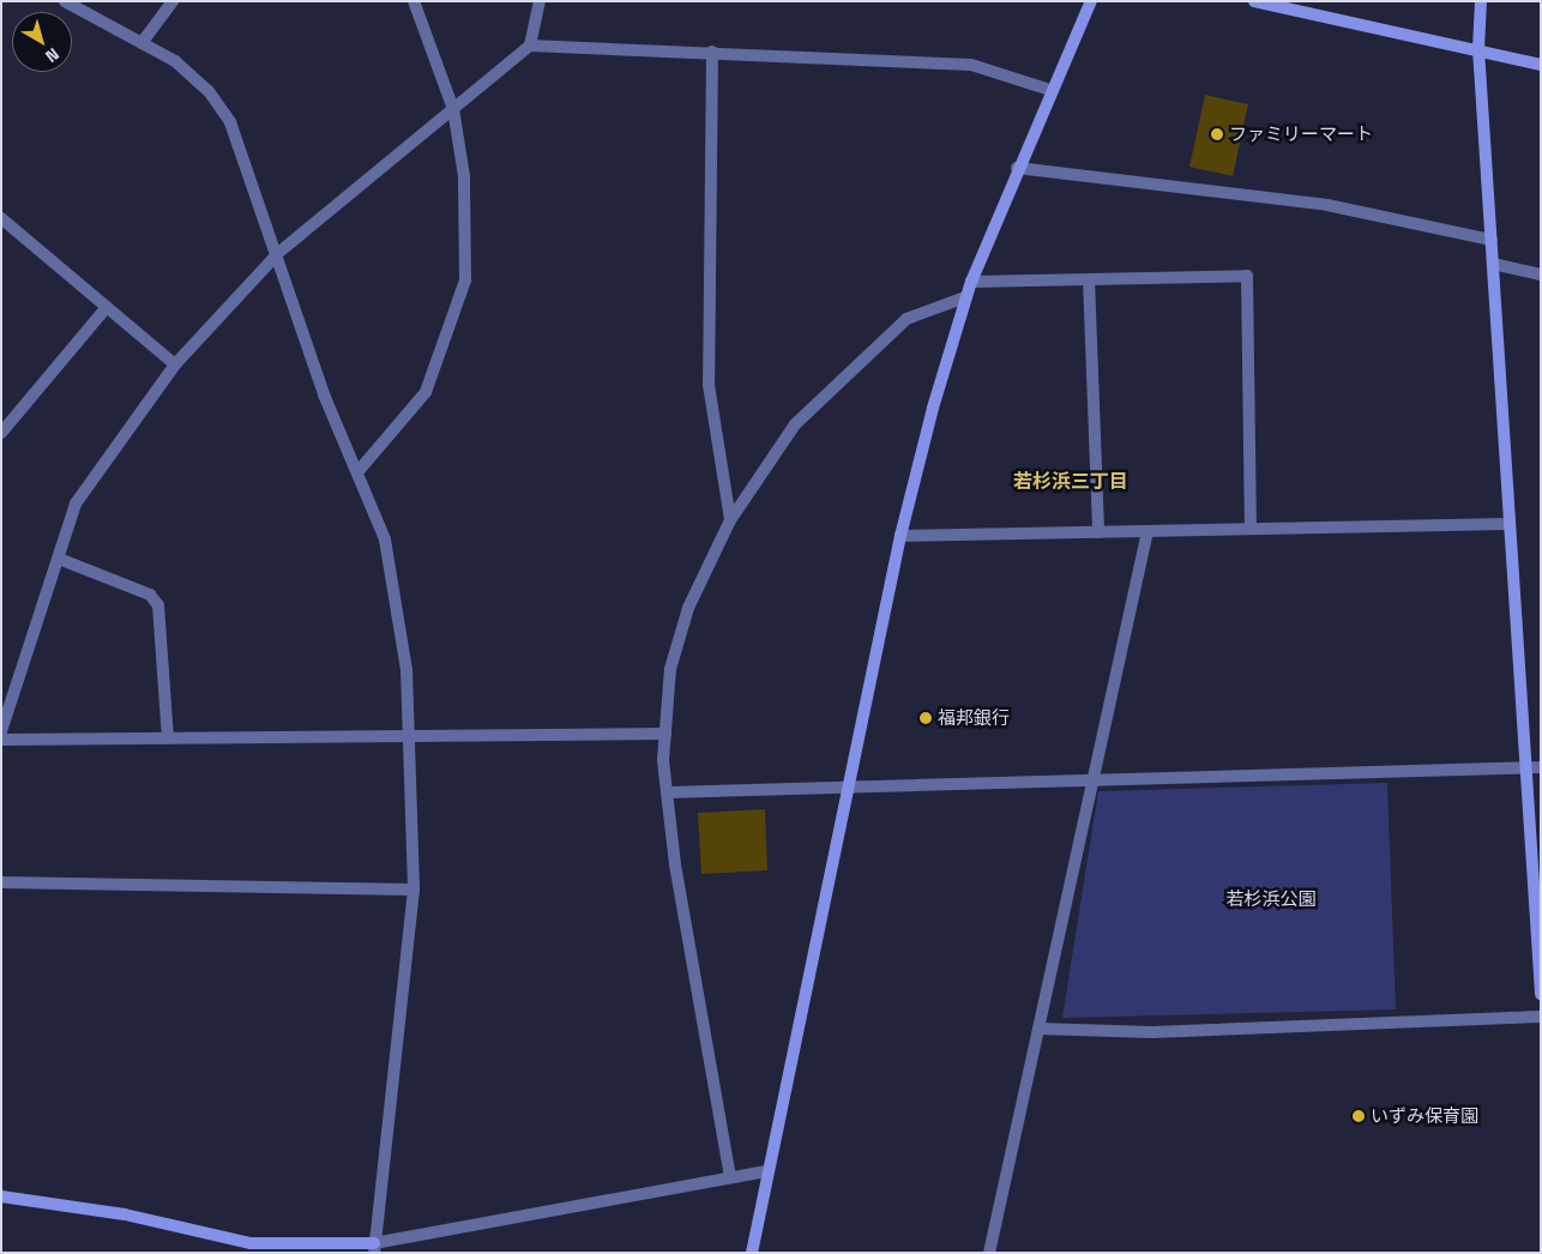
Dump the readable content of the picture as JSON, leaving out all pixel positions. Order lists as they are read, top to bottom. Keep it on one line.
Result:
{"districts":["若杉浜三丁目"],"parks":["若杉浜公園"],"places":["ファミリーマート","福邦銀行","いずみ保育園"],"north":"bottom right"}
